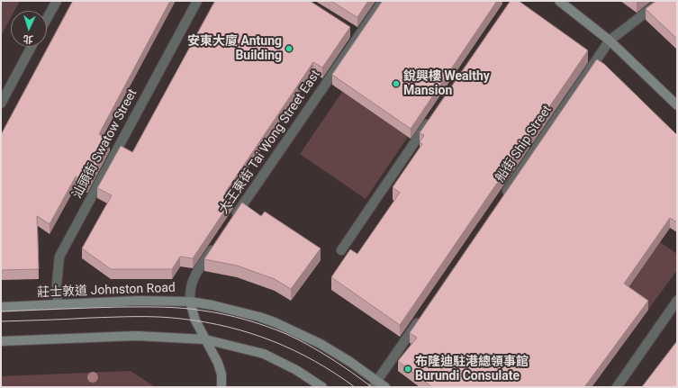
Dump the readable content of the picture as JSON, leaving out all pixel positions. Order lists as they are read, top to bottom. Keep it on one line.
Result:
{"streets":{"street":["大王東街 Tai Wong Street East","汕頭街 Swatow Street","船街 Ship Street","莊士敦道 Johnston Road"]},"crossings":[["汕頭街 Swatow Street","莊士敦道 Johnston Road"]],"places":["安東大廈 Antung Building","銳興樓 Wealthy Mansion","布隆迪駐港總領事館 Burundi Consulate"],"north":"bottom"}
